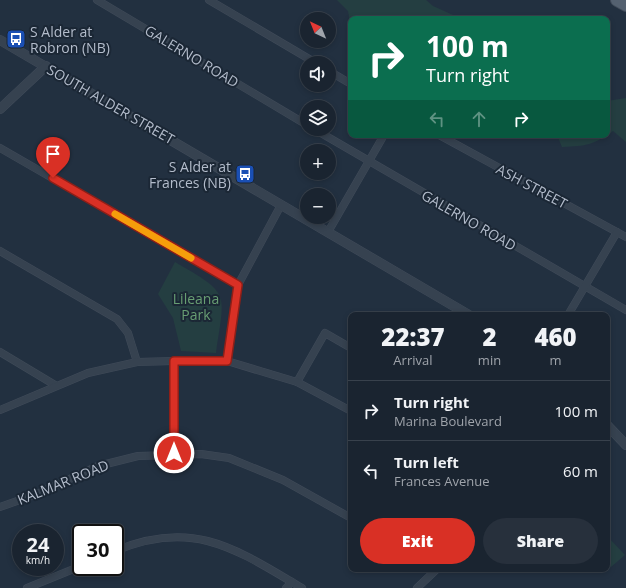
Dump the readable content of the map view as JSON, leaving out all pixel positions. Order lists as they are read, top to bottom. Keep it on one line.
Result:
{"streets":{"street":["GALERNO ROAD","SOUTH ALDER STREET","ASH STREET","KALMAR ROAD"]},"parks":["Lileana Park"],"places":{"bus stop":["S Alder at Robron (NB)","S Alder at Frances (NB)"]},"north":"top left","page":{"map_buttons":["+","−"],"turn":["100 m","Turn right"],"eta":["22:37","Arrival","2","min","460","m"],"list":[{"name":"Turn right","note":"Marina Boulevard","value":"100 m"},{"name":"Turn left","note":"Frances Avenue","value":"60 m"}],"buttons":["Exit","Share"],"speed":"24 km/h","limit":"30"}}
